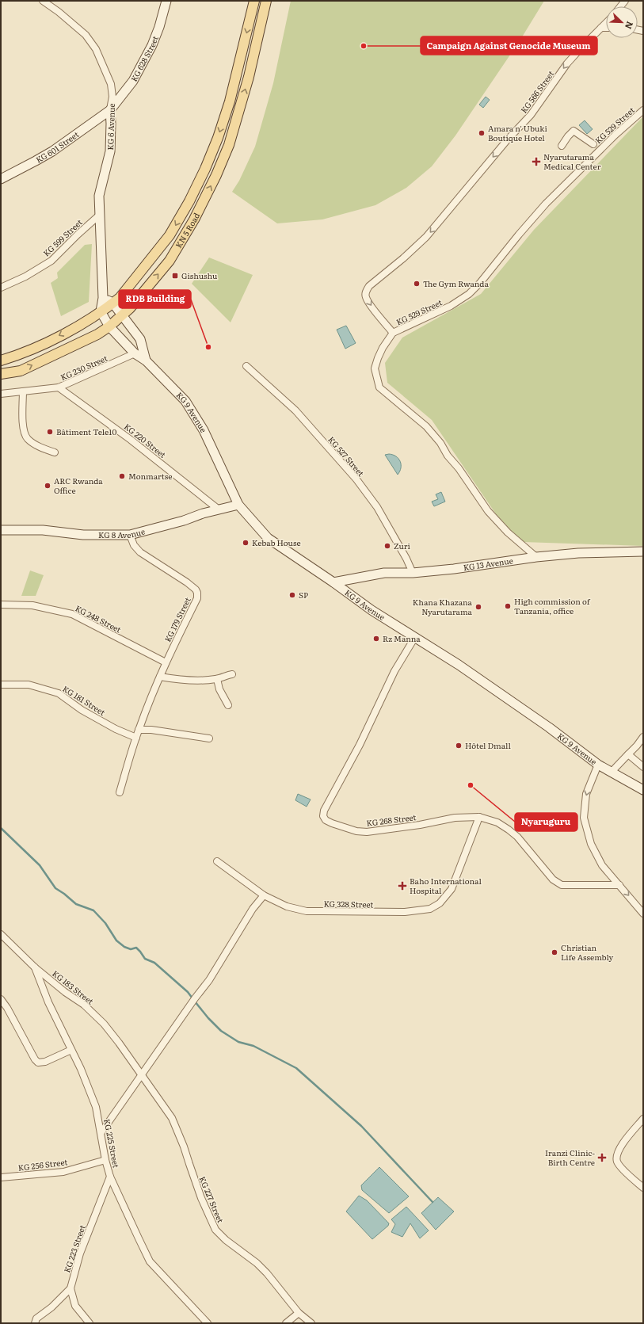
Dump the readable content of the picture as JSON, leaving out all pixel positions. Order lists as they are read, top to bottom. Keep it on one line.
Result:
{"streets":{"main road":["KG 628 Street","KG 6 Avenue","KG 601 Street","KN 5 Road","KG 9 Avenue","KG 8 Avenue","KG 13 Avenue"],"street":["KG 566 Street","KG 529 Street","KG 599 Street","KG 230 Street","KG 220 Street","KG 527 Street","KG 248 Street","KG 179 Street","KG 181 Street","KG 268 Street","KG 328 Street","KG 183 Street","KG 225 Street","KG 256 Street","KG 227 Street","KG 223 Street"]},"crossings":[["KG 628 Street","KG 6 Avenue"],["KG 628 Street","KG 601 Street"],["KG 566 Street","KG 529 Street"],["KG 529 Street","KG 13 Avenue"],["KG 6 Avenue","KG 601 Street"],["KG 6 Avenue","KN 5 Road"],["KG 6 Avenue","KG 599 Street"],["KG 6 Avenue","KG 9 Avenue"],["KN 5 Road","KG 9 Avenue"],["KG 230 Street","KG 9 Avenue"],["KG 230 Street","KG 220 Street"],["KG 9 Avenue","KG 8 Avenue"],["KG 9 Avenue","KG 13 Avenue"],["KG 9 Avenue","KG 268 Street"],["KG 220 Street","KG 8 Avenue"],["KG 527 Street","KG 13 Avenue"],["KG 8 Avenue","KG 179 Street"],["KG 248 Street","KG 179 Street"],["KG 179 Street","KG 181 Street"],["KG 268 Street","KG 328 Street"],["KG 183 Street","KG 225 Street"],["KG 183 Street","KG 227 Street"],["KG 225 Street","KG 256 Street"],["KG 225 Street","KG 223 Street"]],"one_way":["KG 566 Street"],"places":{"other":["Campaign Against Genocide Museum","Amara n' Ubuki Boutique Hotel","The Gym Rwanda","RDB Building","Bâtiment Tele10","Monmartse","ARC Rwanda Office","Kebab House","Zuri","SP","High commission of Tanzania, office","Khana Khazana Nyarutarama","Rz Manna","Hôtel Dmall","Nyaruguru","Christian Life Assembly"],"health":["Nyarutarama Medical Center","Baho International Hospital","Iranzi Clinic- Birth Centre"],"transit":["Gishushu"]},"north":"bottom right"}
